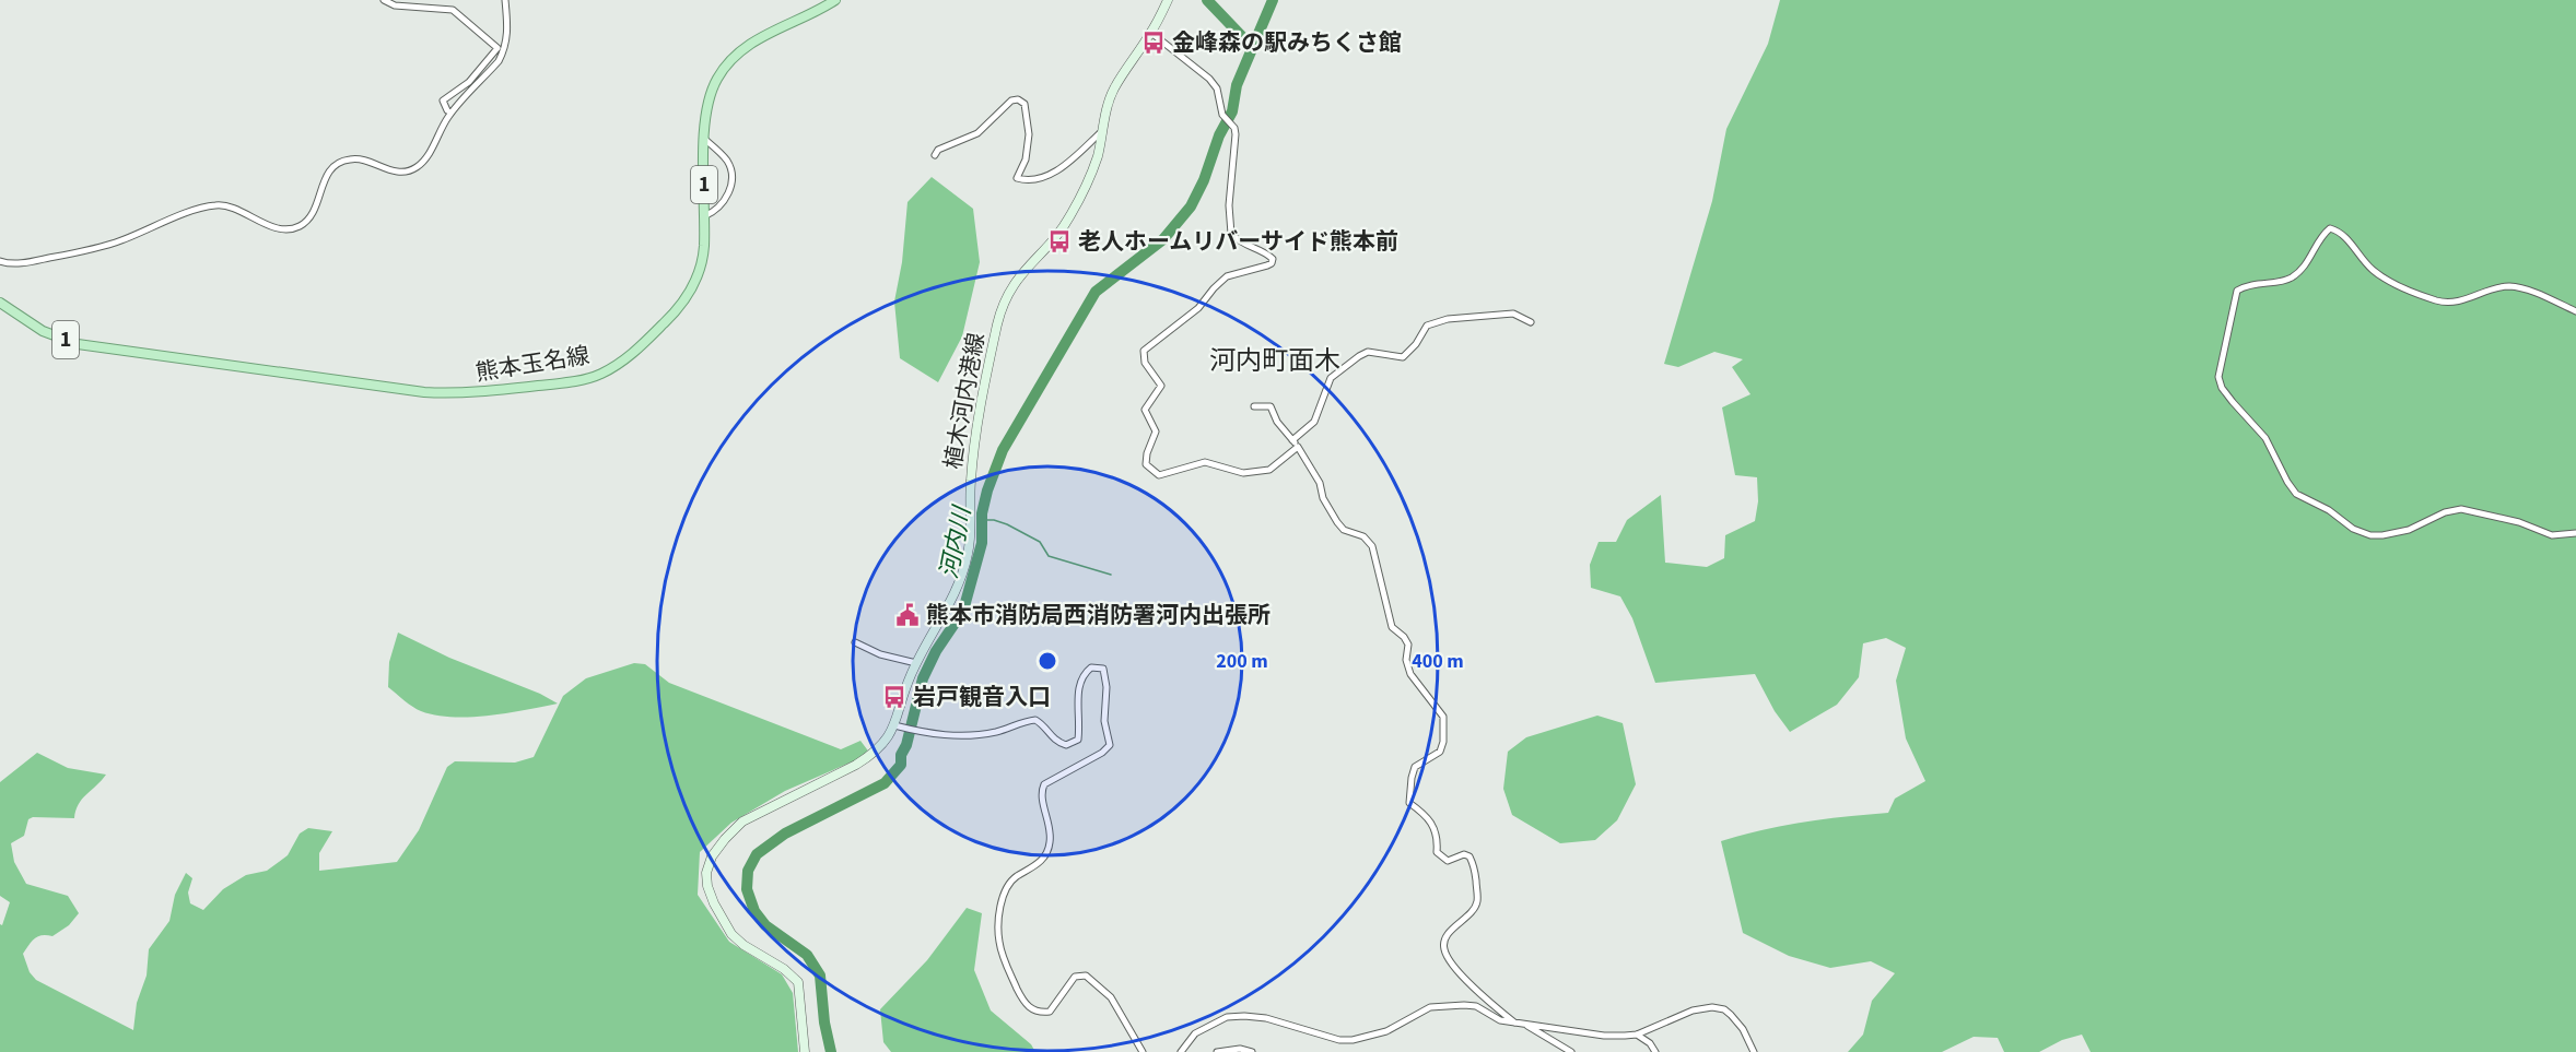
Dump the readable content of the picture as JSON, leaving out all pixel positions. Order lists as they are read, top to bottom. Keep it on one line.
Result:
{"streets":{"main road":["1","熊本玉名線","植木河内港線"]},"districts":["河内町面木"],"water":["河内川"],"places":{"bus stop":["金峰森の駅みちくさ館","老人ホームリバーサイド熊本前","岩戸観音入口"],"public building":["熊本市消防局西消防署河内出張所"]},"rings":["200 m","400 m"]}
